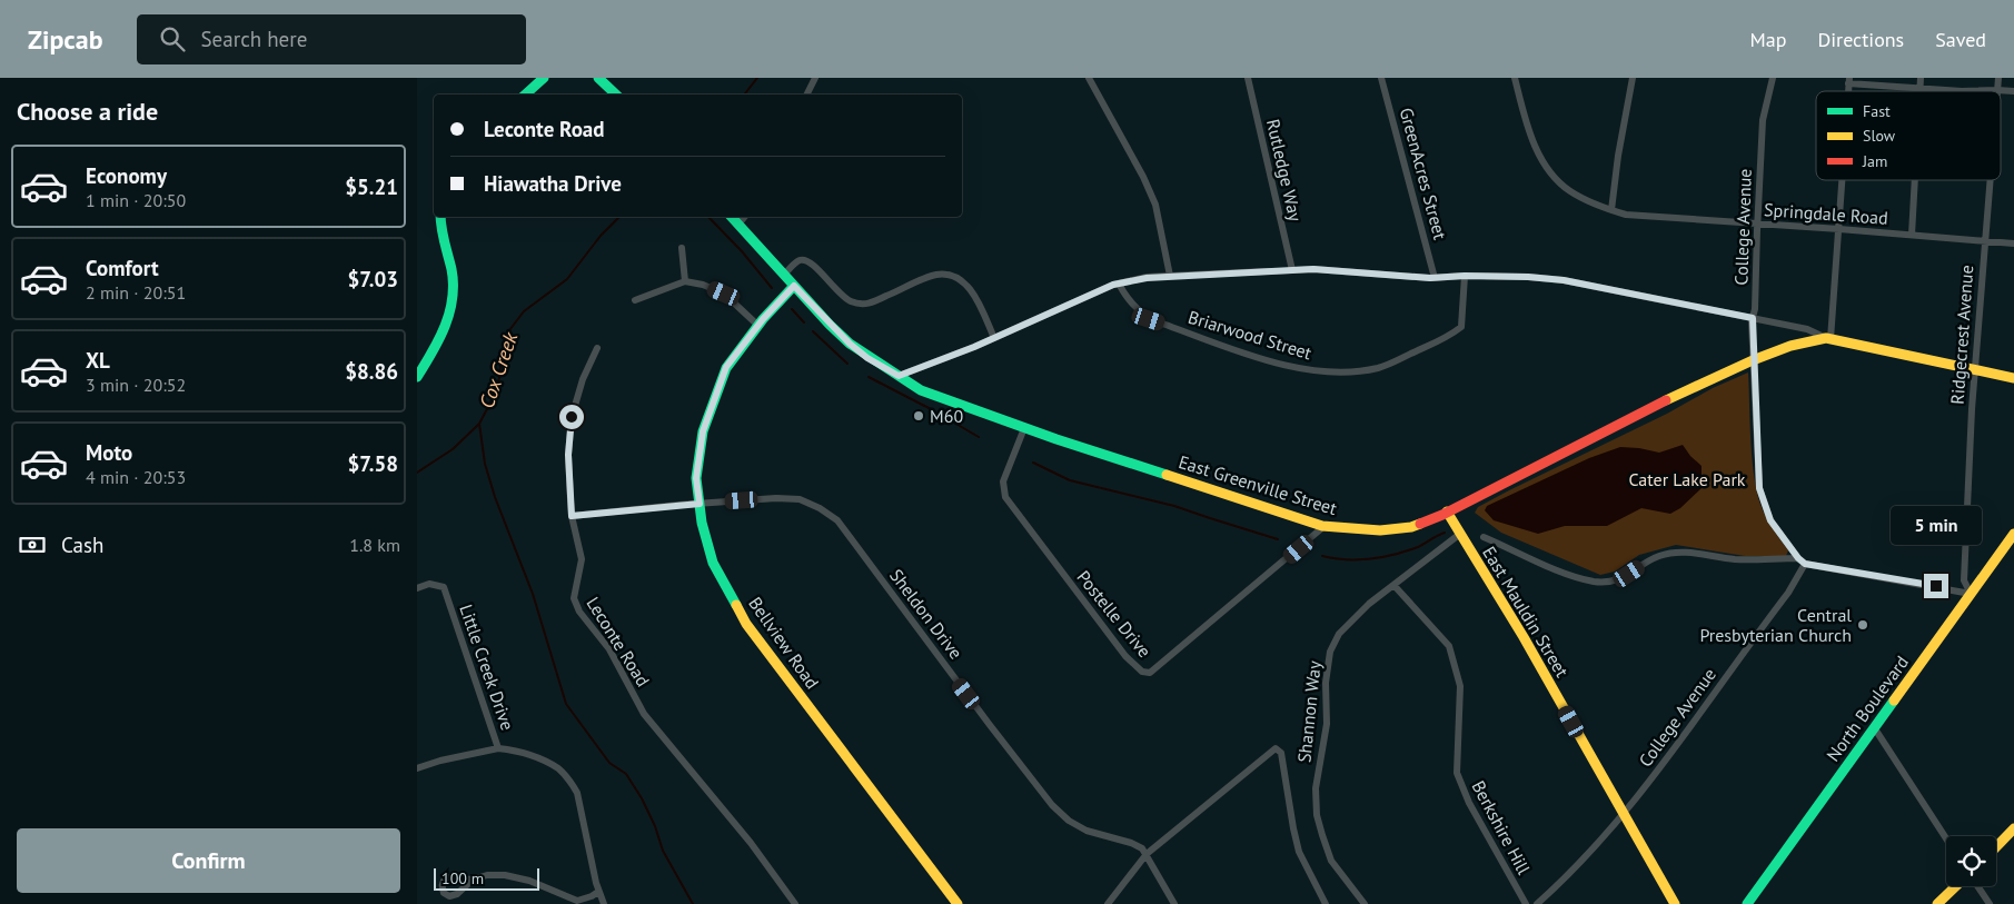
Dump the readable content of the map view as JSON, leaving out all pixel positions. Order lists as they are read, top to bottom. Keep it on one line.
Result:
{"streets":{"street":["Rutledge Way","GreenAcres Street","Springdale Road","College Avenue","Briarwood Street","Ridgecrest Avenue","East Greenville Street","East Mauldin Street","Sheldon Drive","Postelle Drive","Leconte Road","Bellview Road","Little Creek Drive","North Boulevard","Shannon Way","Berkshire Hill"]},"crossings":[["Springdale Road","College Avenue"],["Springdale Road","Ridgecrest Avenue"],["College Avenue","East Greenville Street"],["College Avenue","East Mauldin Street"],["Ridgecrest Avenue","East Greenville Street"],["Ridgecrest Avenue","North Boulevard"],["East Greenville Street","East Mauldin Street"],["East Greenville Street","Postelle Drive"],["East Greenville Street","Bellview Road"],["East Mauldin Street","Shannon Way"],["Sheldon Drive","Leconte Road"],["Sheldon Drive","Bellview Road"],["Sheldon Drive","Shannon Way"],["Shannon Way","Berkshire Hill"]],"water":["Cox Creek"],"parks":["Cater Lake Park"],"places":["M60","Central Presbyterian Church"],"legend":["Fast","Slow","Jam"],"scale_bar":"100 m","page":{"header":"Zipcab","search":"Search here","nav":["Map","Directions","Saved"],"heading":"Choose a ride","banner":["Leconte Road","Hiawatha Drive"],"list":[{"name":"Economy","note":"1 min · 20:50","value":"$5.21"},{"name":"Comfort","note":"2 min · 20:51","value":"$7.03"},{"name":"XL","note":"3 min · 20:52","value":"$8.86"},{"name":"Moto","note":"4 min · 20:53","value":"$7.58"}],"bubble":"5 min","pay":["Cash","1.8 km"],"buttons":"Confirm","scale":"100 m"}}
